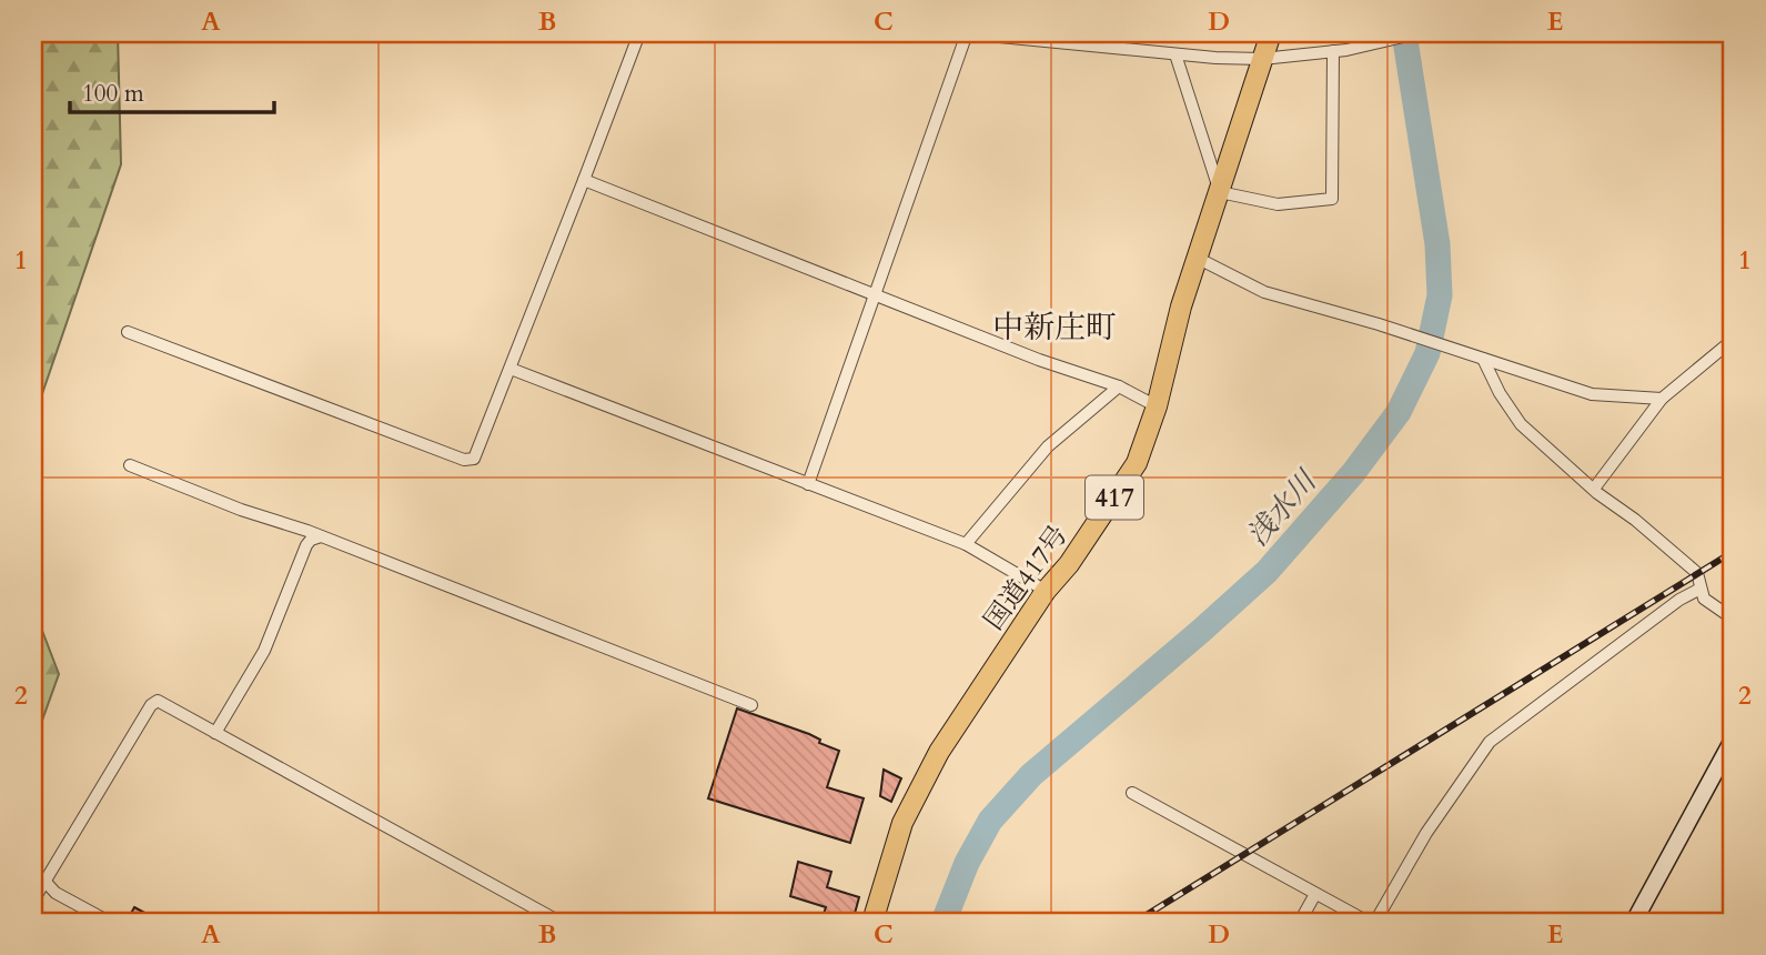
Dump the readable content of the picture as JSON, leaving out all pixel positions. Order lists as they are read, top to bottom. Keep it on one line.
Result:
{"streets":{"highway":["417","国道417号"]},"districts":["中新庄町"],"water":["浅水川"],"scale_bar":"100 m","grid":{"columns":["A","B","C","D","E"],"rows":["1","2"]}}
